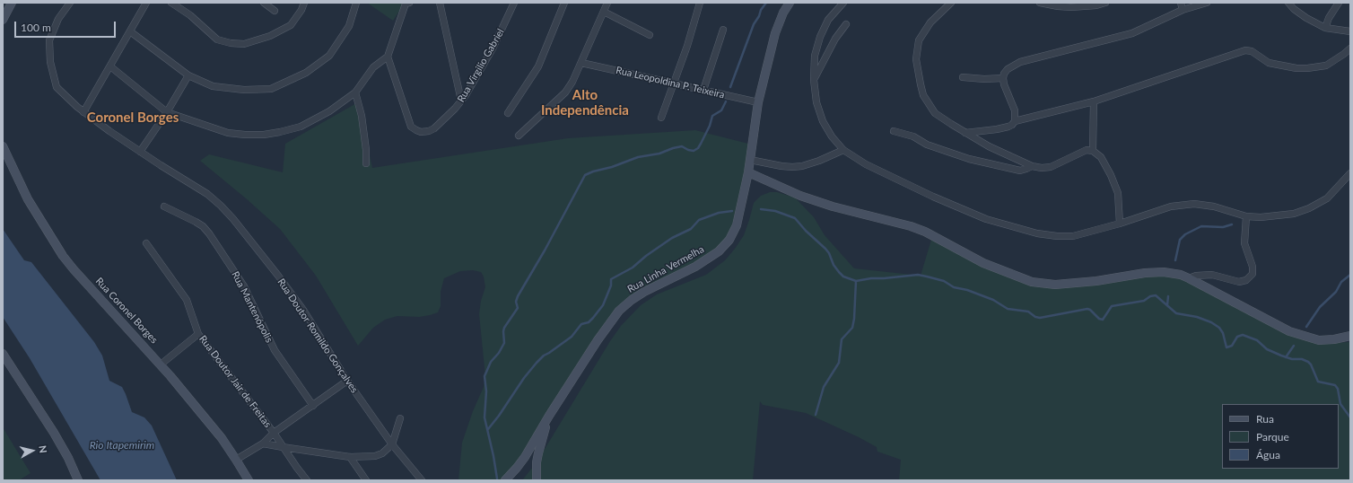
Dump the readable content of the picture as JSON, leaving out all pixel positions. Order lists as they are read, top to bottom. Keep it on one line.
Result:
{"streets":{"street":["Rua Virgilio Gabriel","Rua Leopoldina P. Teixeira","Rua Linha Vermelha","Rua Mantenópolis","Rua Coronel Borges","Rua Doutor Romildo Gonçalves","Rua Doutor Jair de Freitas"]},"crossings":[["Rua Leopoldina P. Teixeira","Rua Linha Vermelha"]],"districts":["Alto Independência","Coronel Borges"],"water":["Rio Itapemirim"],"legend":["Rua","Parque","Água"],"scale_bar":"100 m","north":"right"}
